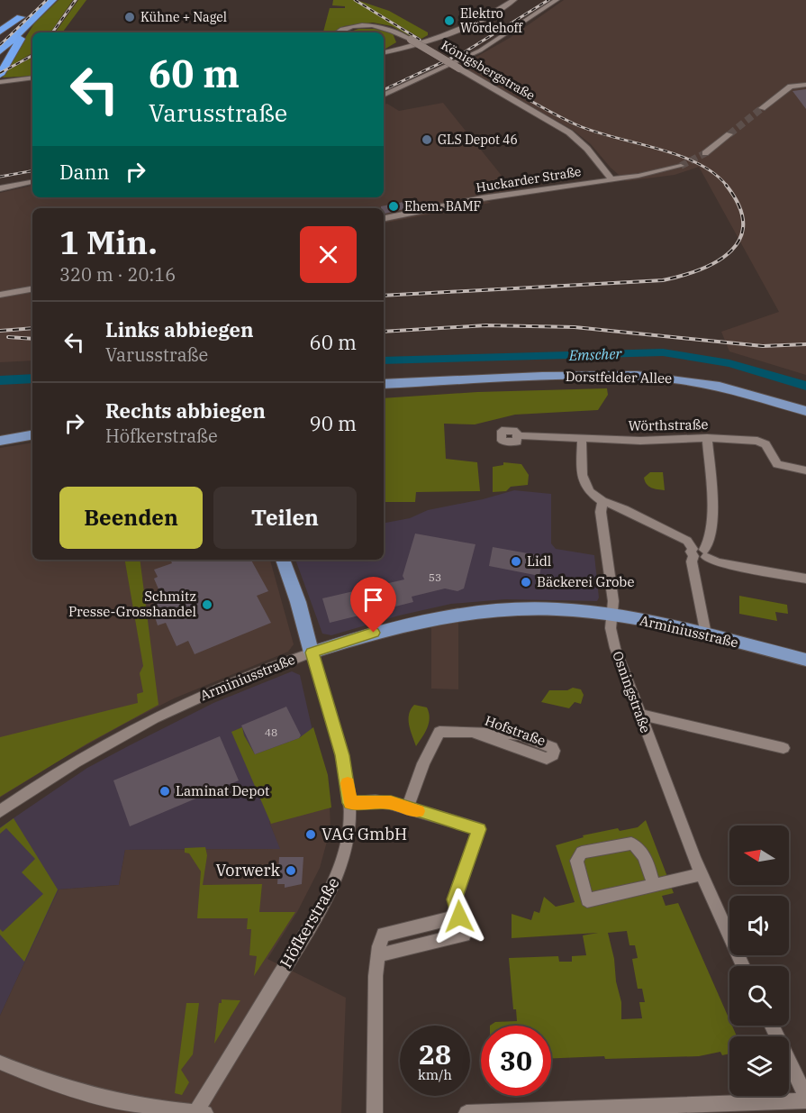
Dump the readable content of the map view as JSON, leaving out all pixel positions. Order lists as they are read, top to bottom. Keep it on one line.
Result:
{"streets":{"main road":["Dorstfelder Allee","Arminiusstraße","Höfkerstraße"],"street":["Königsbergstraße","Huckarder Straße","Wörthstraße","Osningstraße","Hofstraße"]},"crossings":[["Königsbergstraße","Huckarder Straße"],["Arminiusstraße","Osningstraße"],["Arminiusstraße","Höfkerstraße"]],"water":["Emscher"],"places":["Kühne + Nagel","Elektro Wördehoff","GLS Depot 46","Ehem. BAMF","Lidl","Bäckerei Grobe","Schmitz Presse-Grosshandel","Laminat Depot","VAG GmbH","Vorwerk"],"house_numbers":["53","48"],"north":"left","page":{"turn":["60 m","Varusstraße"],"then":"Dann","heading":["1 Min.","320 m · 20:16"],"list":[{"name":"Links abbiegen","note":"Varusstraße","value":"60 m"},{"name":"Rechts abbiegen","note":"Höfkerstraße","value":"90 m"}],"buttons":["Beenden","Teilen"],"speed":"28 km/h","limit":"30"}}
